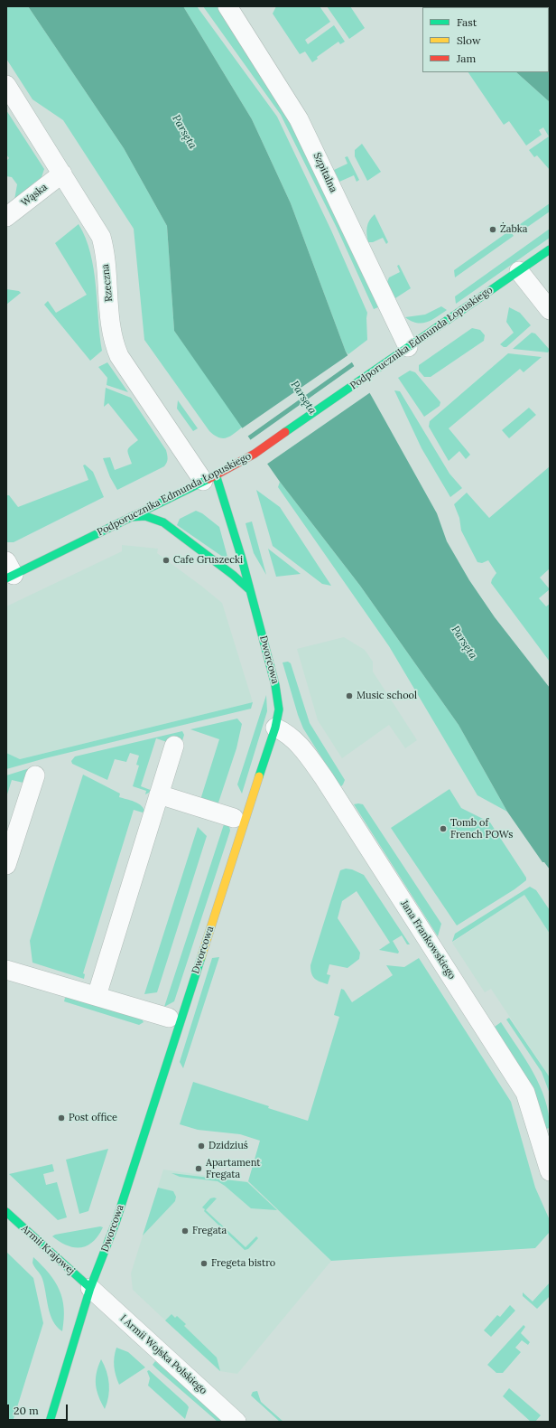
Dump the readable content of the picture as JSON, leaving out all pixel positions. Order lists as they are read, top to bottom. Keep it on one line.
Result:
{"streets":{"street":["Szpitalna","Wąska","Rzeczna","Podporucznika Edmunda Łopuskiego","Dworcowa","Jana Frankowskiego","Armii Krajowej","I Armii Wojska Polskiego"]},"crossings":[["Szpitalna","Podporucznika Edmunda Łopuskiego"],["Wąska","Rzeczna"],["Rzeczna","Podporucznika Edmunda Łopuskiego"],["Rzeczna","Dworcowa"],["Podporucznika Edmunda Łopuskiego","Dworcowa"],["Dworcowa","Jana Frankowskiego"],["Dworcowa","Armii Krajowej"],["Dworcowa","I Armii Wojska Polskiego"],["Armii Krajowej","I Armii Wojska Polskiego"]],"water":["Parsęta"],"places":["Żabka","Cafe Gruszecki","Music school","Tomb of French POWs","Post office","Dzidziuś","Apartament Fregata","Fregata","Fregeta bistro"],"legend":["Fast","Slow","Jam"],"scale_bar":"20 m"}
